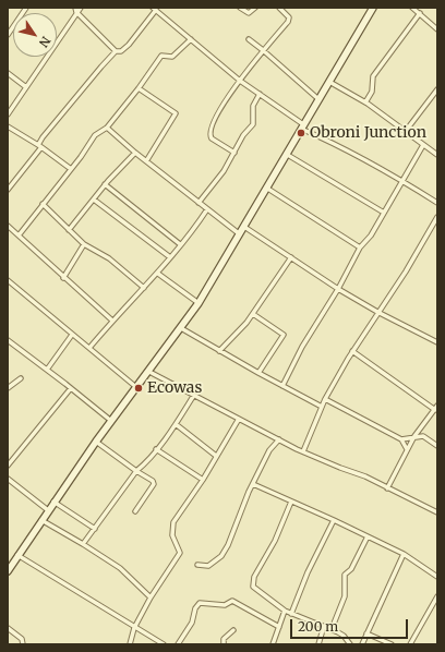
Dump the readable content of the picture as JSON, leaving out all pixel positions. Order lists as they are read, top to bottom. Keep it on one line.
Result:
{"places":["Obroni Junction","Ecowas"],"scale_bar":"200 m","north":"bottom right"}
